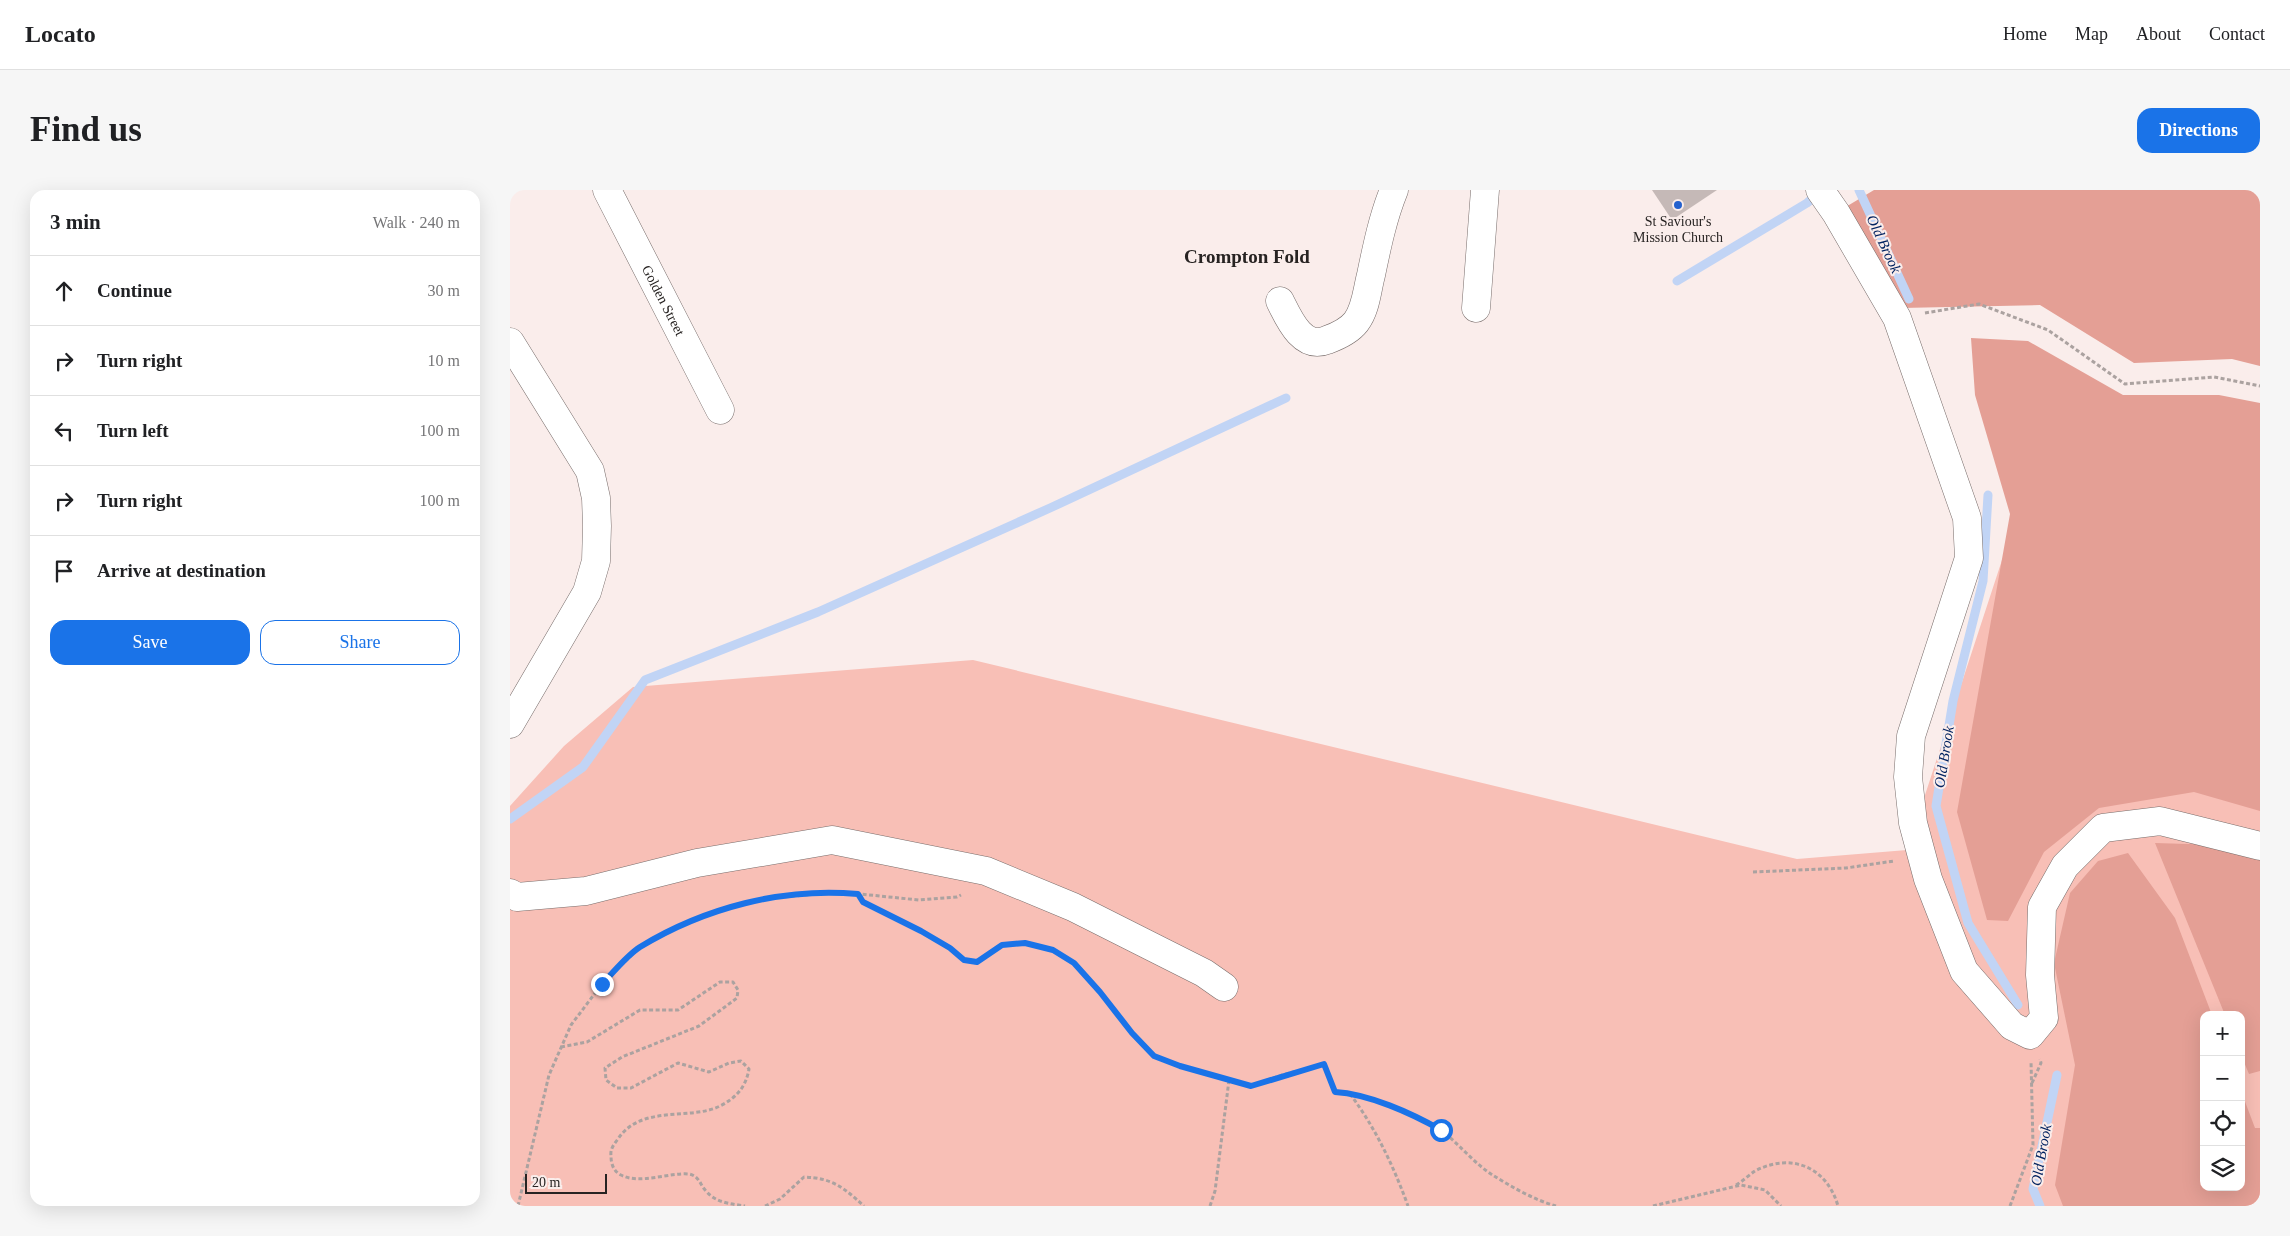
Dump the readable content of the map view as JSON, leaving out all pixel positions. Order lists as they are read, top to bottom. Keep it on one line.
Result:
{"streets":{"street":["Golden Street"]},"districts":["Crompton Fold"],"water":["Old Brook"],"places":["St Saviour's Mission Church"],"scale_bar":"20 m","page":{"header":"Locato","nav":["Home","Map","About","Contact"],"buttons":["Directions",["Save","Share"]],"title":"Find us","heading":["3 min","Walk · 240 m"],"list":[["Continue","30 m"],["Turn right","10 m"],["Turn left","100 m"],["Turn right","100 m"],"Arrive at destination"],"map_buttons":["+","−"],"scale":"20 m"}}
